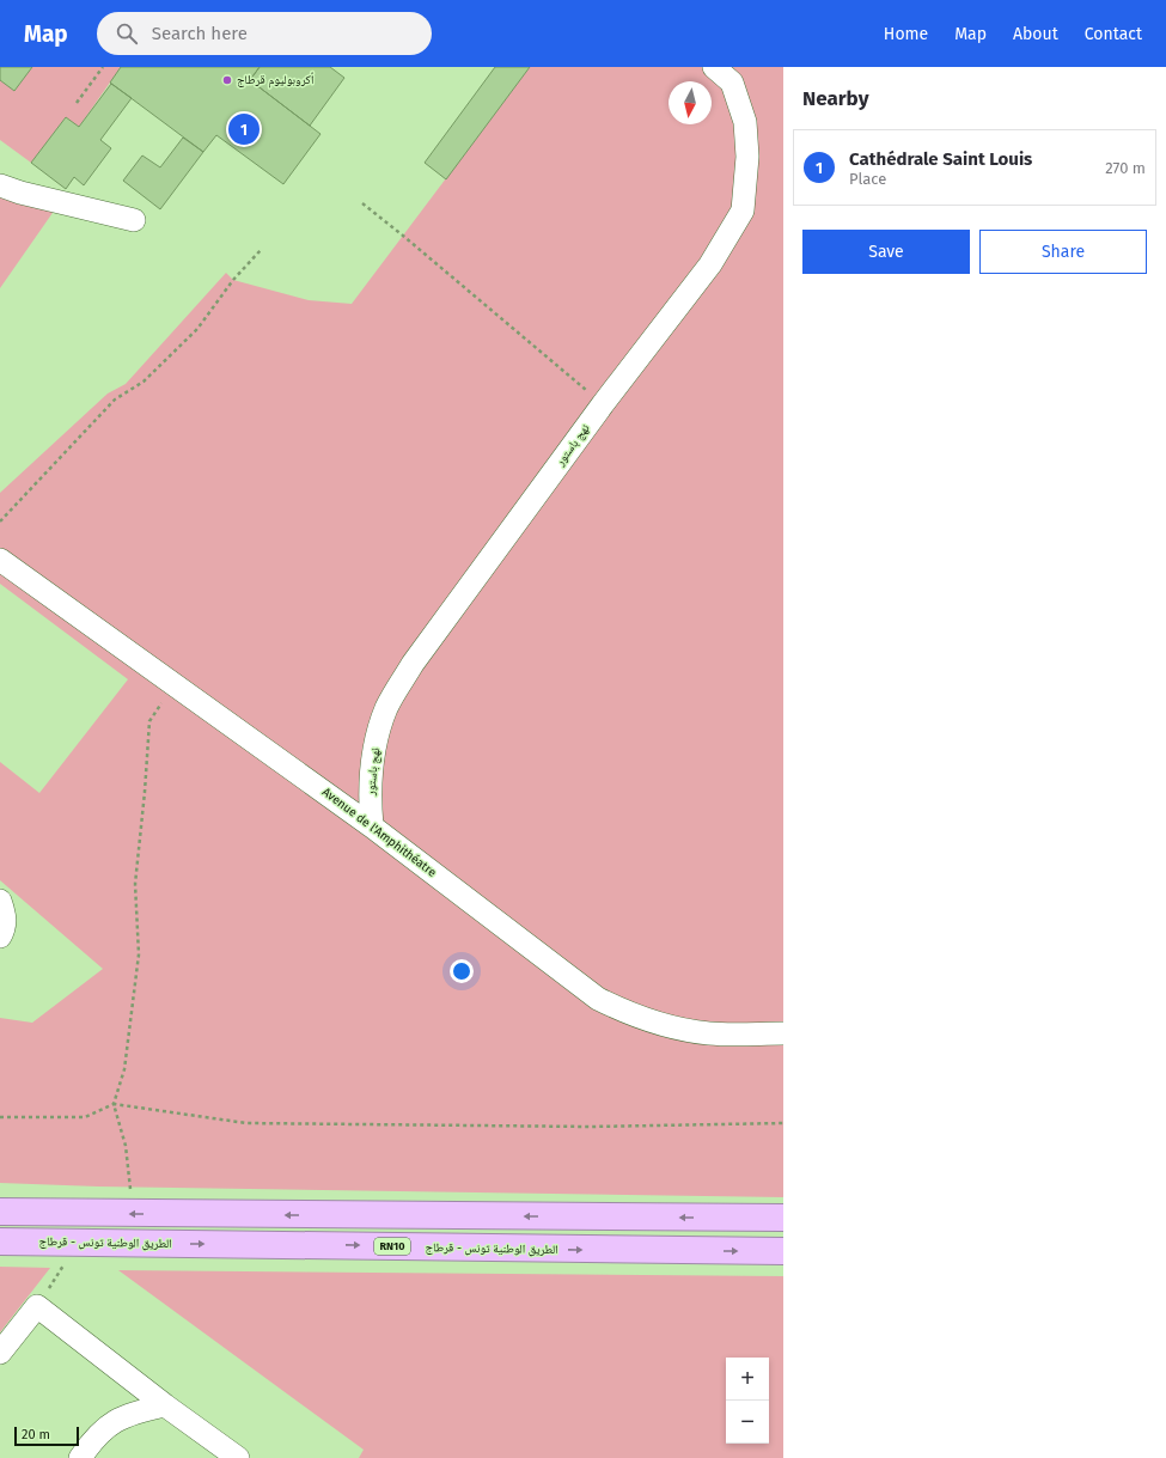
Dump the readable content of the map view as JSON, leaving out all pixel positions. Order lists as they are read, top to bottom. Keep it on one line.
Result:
{"streets":{"highway":["الطريق الوطنية تونس - قرطاج","RN10"],"street":["نهج باستور","Avenue de l'Amphithéatre"]},"crossings":[["نهج باستور","Avenue de l'Amphithéatre"]],"places":["أكروبوليوم قرطاج"],"scale_bar":"20 m","north":"bottom","page":{"header":"Map","search":"Search here","nav":["Home","Map","About","Contact"],"heading":"Nearby","pins":"1","list":[{"mark":"1","name":"Cathédrale Saint Louis","note":"Place","value":"270 m"}],"buttons":["Save","Share"],"map_buttons":["+","−"],"scale":"20 m"}}
